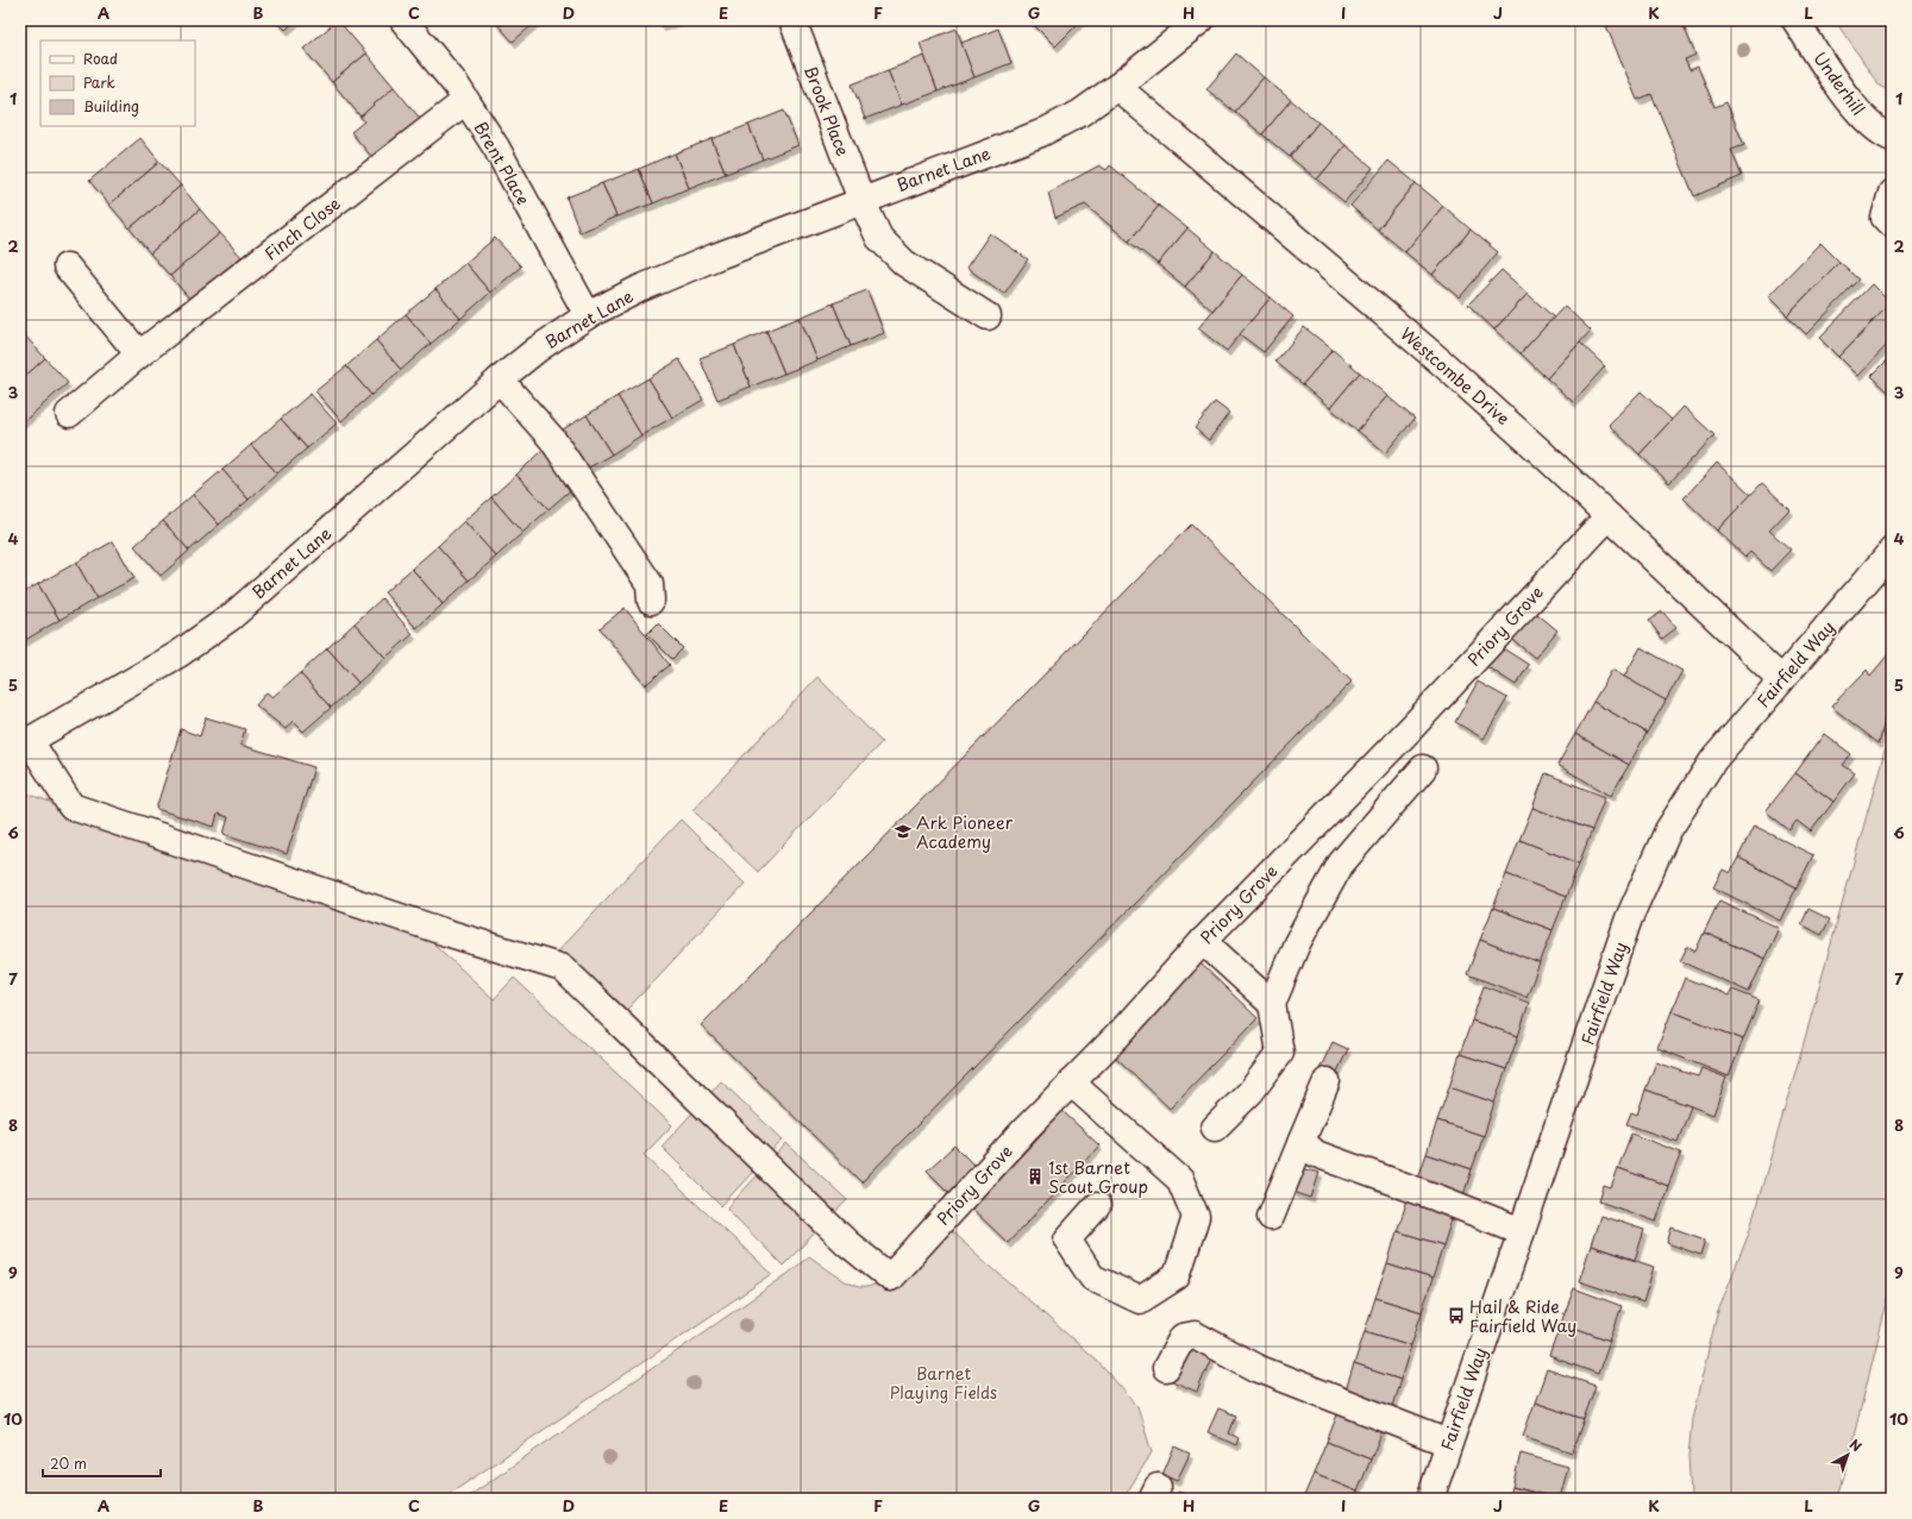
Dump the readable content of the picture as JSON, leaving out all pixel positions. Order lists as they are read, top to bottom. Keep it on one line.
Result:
{"streets":{"street":["Underhill","Brook Place","Brent Place","Barnet Lane","Finch Close","Westcombe Drive","Priory Grove","Fairfield Way"]},"crossings":[["Brook Place","Barnet Lane"],["Brent Place","Barnet Lane"],["Brent Place","Finch Close"],["Barnet Lane","Westcombe Drive"],["Barnet Lane","Priory Grove"],["Westcombe Drive","Priory Grove"],["Westcombe Drive","Fairfield Way"]],"parks":["Barnet Playing Fields"],"places":{"school or university":["Ark Pioneer Academy"],"building":["1st Barnet Scout Group"],"bus stop":["Hail & Ride Fairfield Way"]},"legend":["Road","Park","Building"],"scale_bar":"20 m","north":"top right","grid":{"columns":["A","B","C","D","E","F","G","H","I","J","K","L"],"rows":["1","2","3","4","5","6","7","8","9","10"]}}
